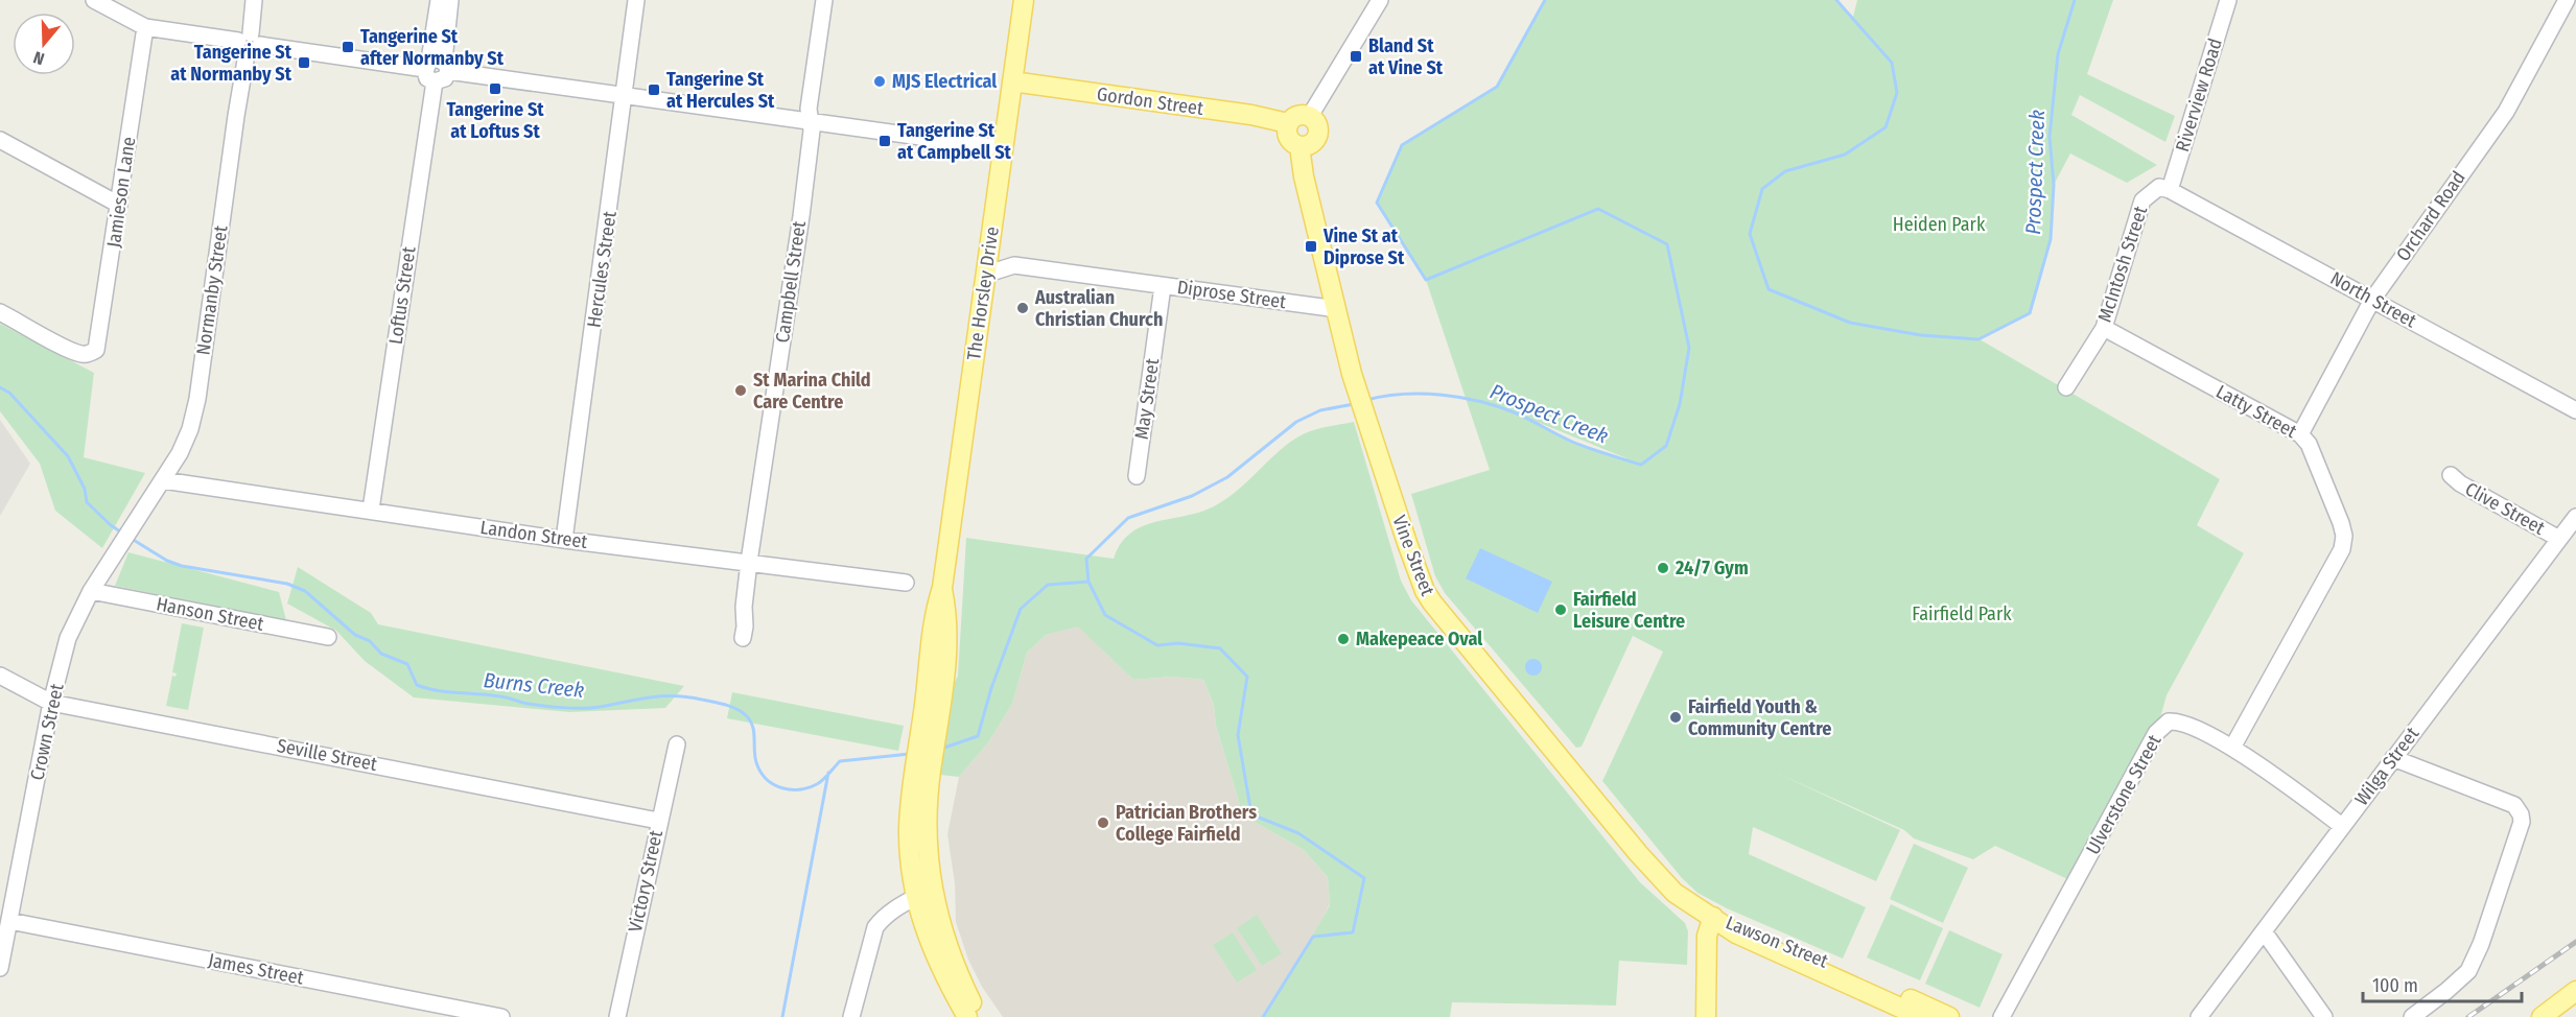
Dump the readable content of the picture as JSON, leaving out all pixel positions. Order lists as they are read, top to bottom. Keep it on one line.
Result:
{"streets":{"main road":["Gordon Street","The Horsley Drive","Vine Street","Lawson Street"],"street":["Riverview Road","Jamieson Lane","Orchard Road","McIntosh Street","Hercules Street","Campbell Street","Normanby Street","Diprose Street","Loftus Street","North Street","May Street","Latty Street","Clive Street","Landon Street","Hanson Street","Crown Street","Seville Street","Wilga Street","Ulverstone Street","Victory Street","James Street"]},"crossings":[["Riverview Road","McIntosh Street"],["Riverview Road","North Street"],["Gordon Street","The Horsley Drive"],["Gordon Street","Vine Street"],["Orchard Road","North Street"],["Orchard Road","Latty Street"],["McIntosh Street","North Street"],["McIntosh Street","Latty Street"],["Hercules Street","Landon Street"],["Campbell Street","Landon Street"],["Normanby Street","Landon Street"],["Normanby Street","Crown Street"],["Diprose Street","May Street"],["Diprose Street","Vine Street"],["Loftus Street","Landon Street"],["Latty Street","Ulverstone Street"],["Clive Street","Wilga Street"],["Vine Street","Lawson Street"],["Hanson Street","Crown Street"],["Crown Street","Seville Street"],["Crown Street","James Street"],["Seville Street","Victory Street"],["Wilga Street","Ulverstone Street"]],"water":["Prospect Creek","Burns Creek"],"parks":["Heiden Park","Fairfield Park"],"places":{"transit":["Tangerine St after Normanby St","Bland St at Vine St","Tangerine St at Normanby St","Tangerine St at Loftus St","Tangerine St at Hercules St","Tangerine St at Campbell St","Vine St at Diprose St"],"other":["MJS Electrical","Australian Christian Church","St Marina Child Care Centre","24/7 Gym","Fairfield Leisure Centre","Makepeace Oval","Fairfield Youth & Community Centre","Patrician Brothers College Fairfield"]},"scale_bar":"100 m","north":"bottom"}
